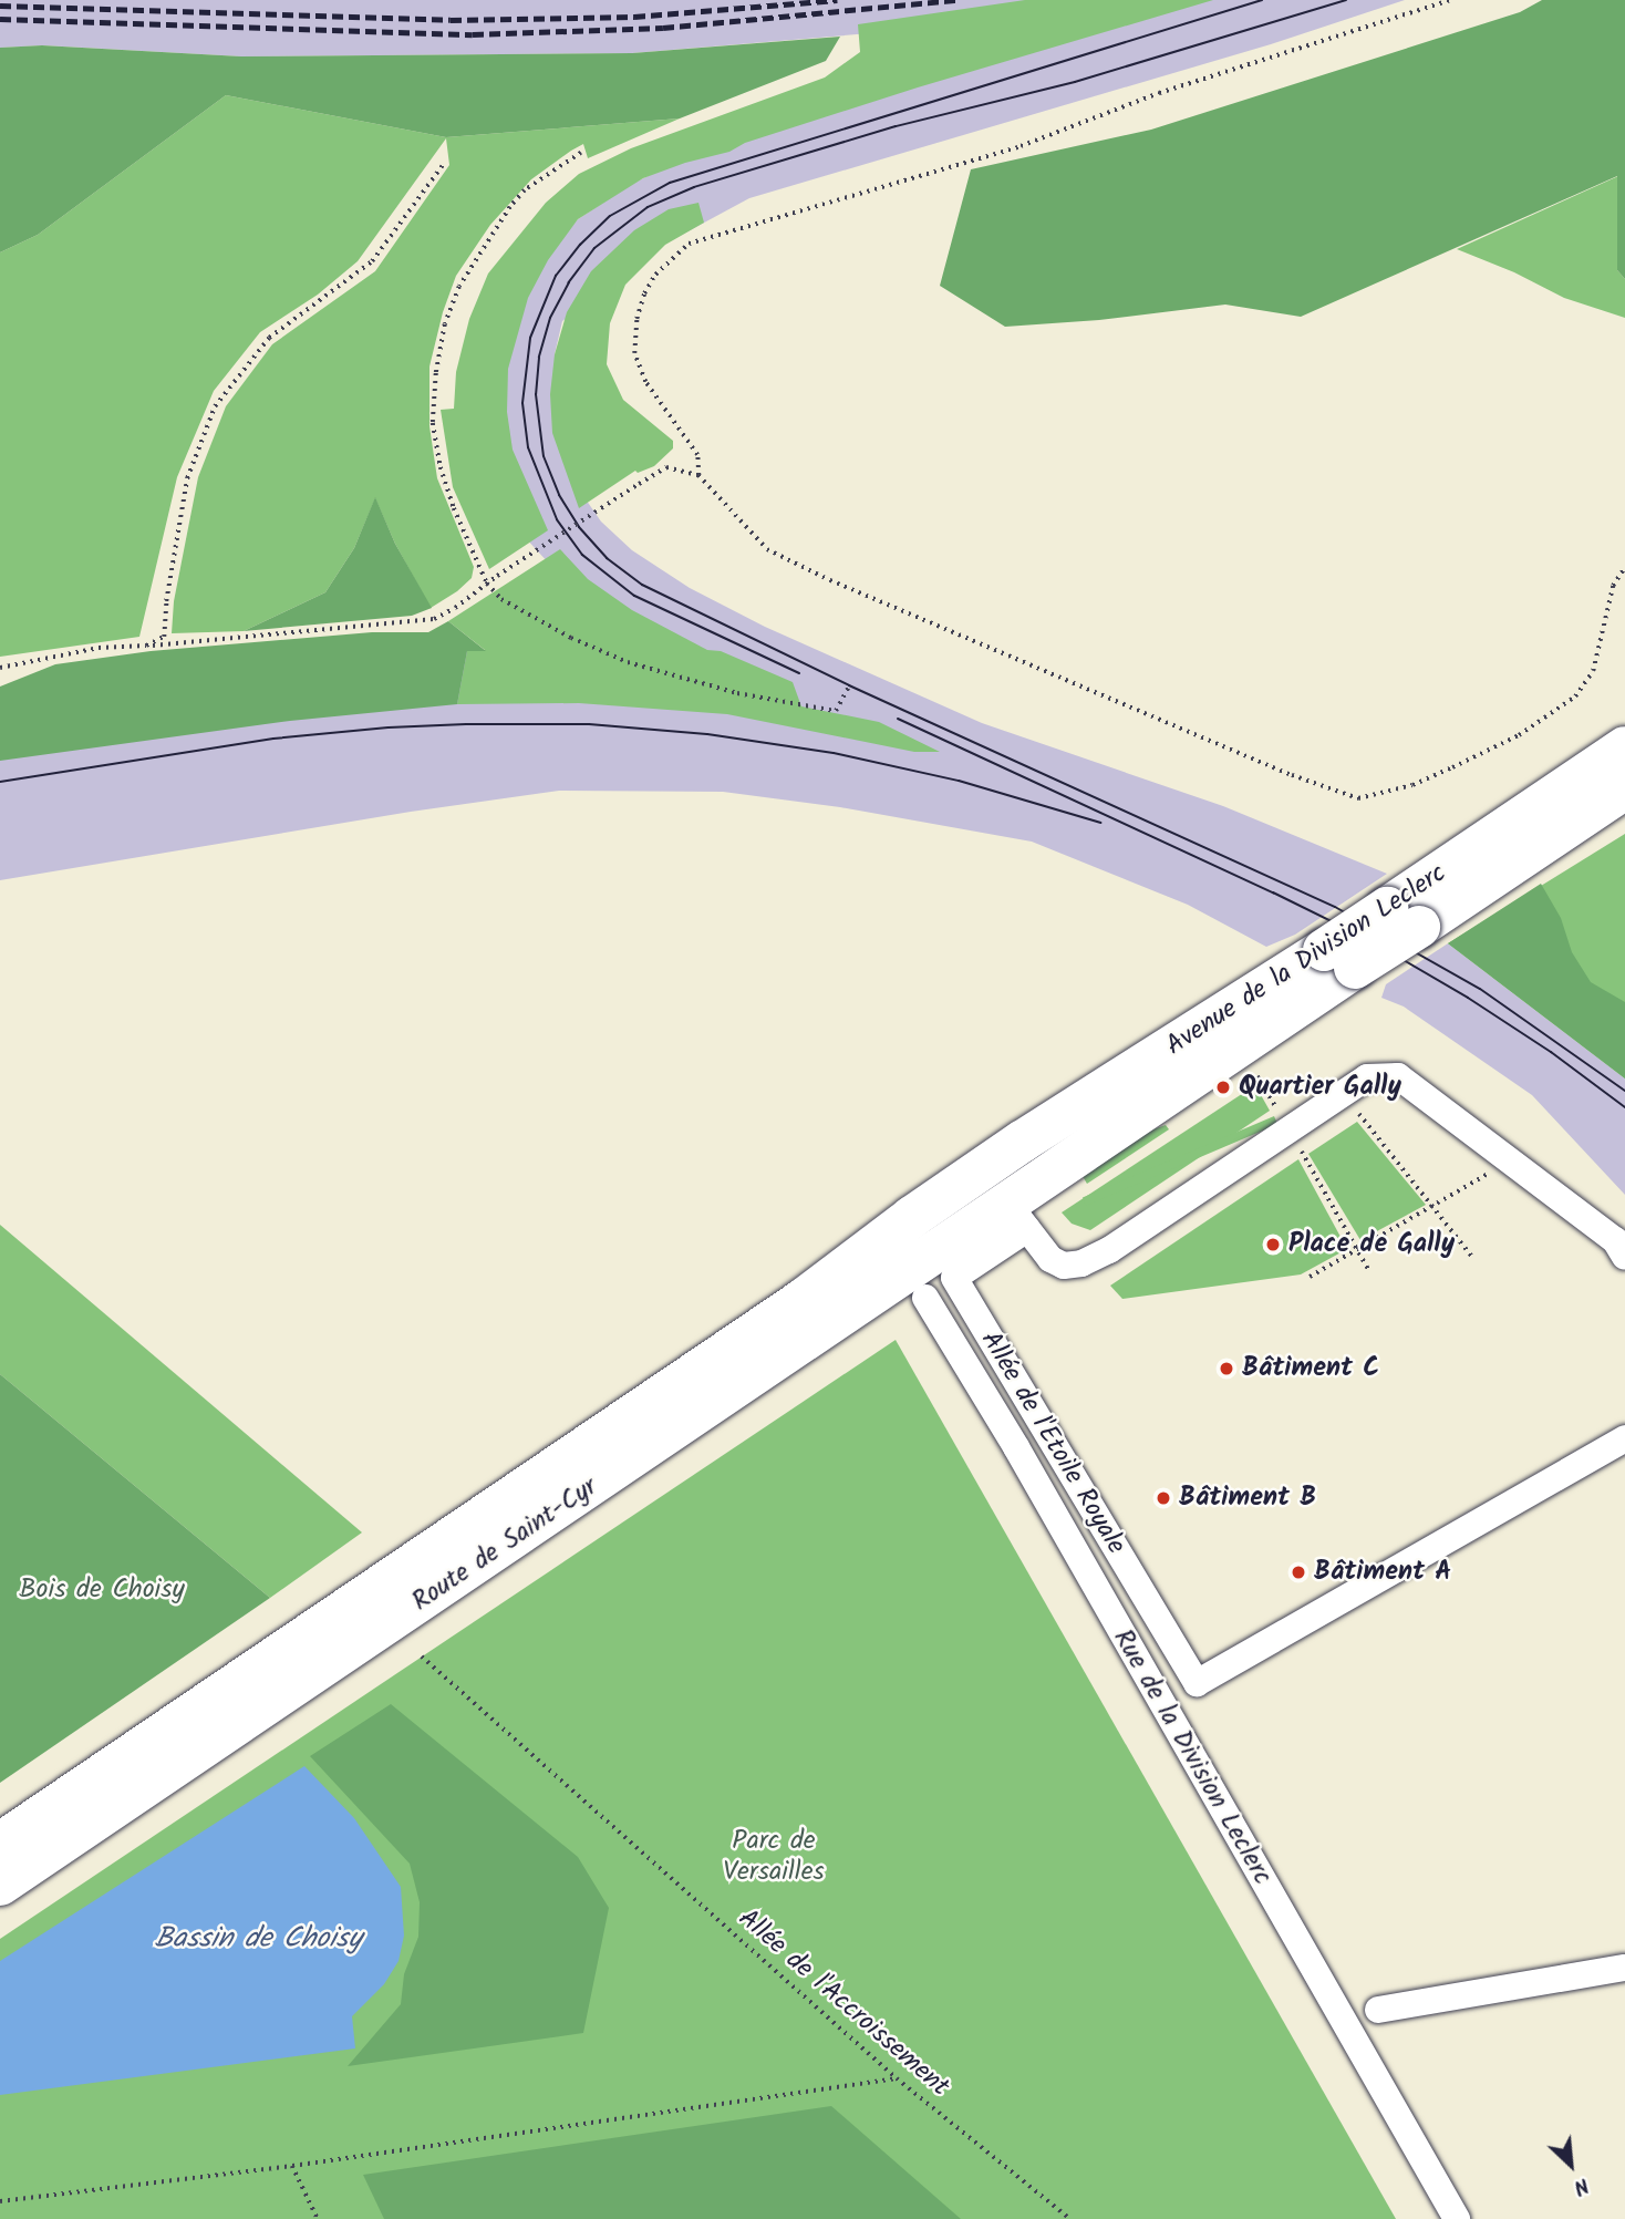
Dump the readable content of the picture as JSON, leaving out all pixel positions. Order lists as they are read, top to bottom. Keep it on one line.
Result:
{"streets":{"main road":["Avenue de la Division Leclerc","Route de Saint-Cyr"],"street":["Allée de l'Etoile Royale","Rue de la Division Leclerc"],"path":["Allée de l'Accroissement"]},"crossings":[["Avenue de la Division Leclerc","Allée de l'Etoile Royale"],["Avenue de la Division Leclerc","Route de Saint-Cyr"],["Allée de l'Etoile Royale","Route de Saint-Cyr"]],"water":["Bassin de Choisy"],"parks":["Bois de Choisy","Parc de Versailles"],"places":["Quartier Gally","Place de Gally","Bâtiment C","Bâtiment B","Bâtiment A"],"north":"bottom right"}
